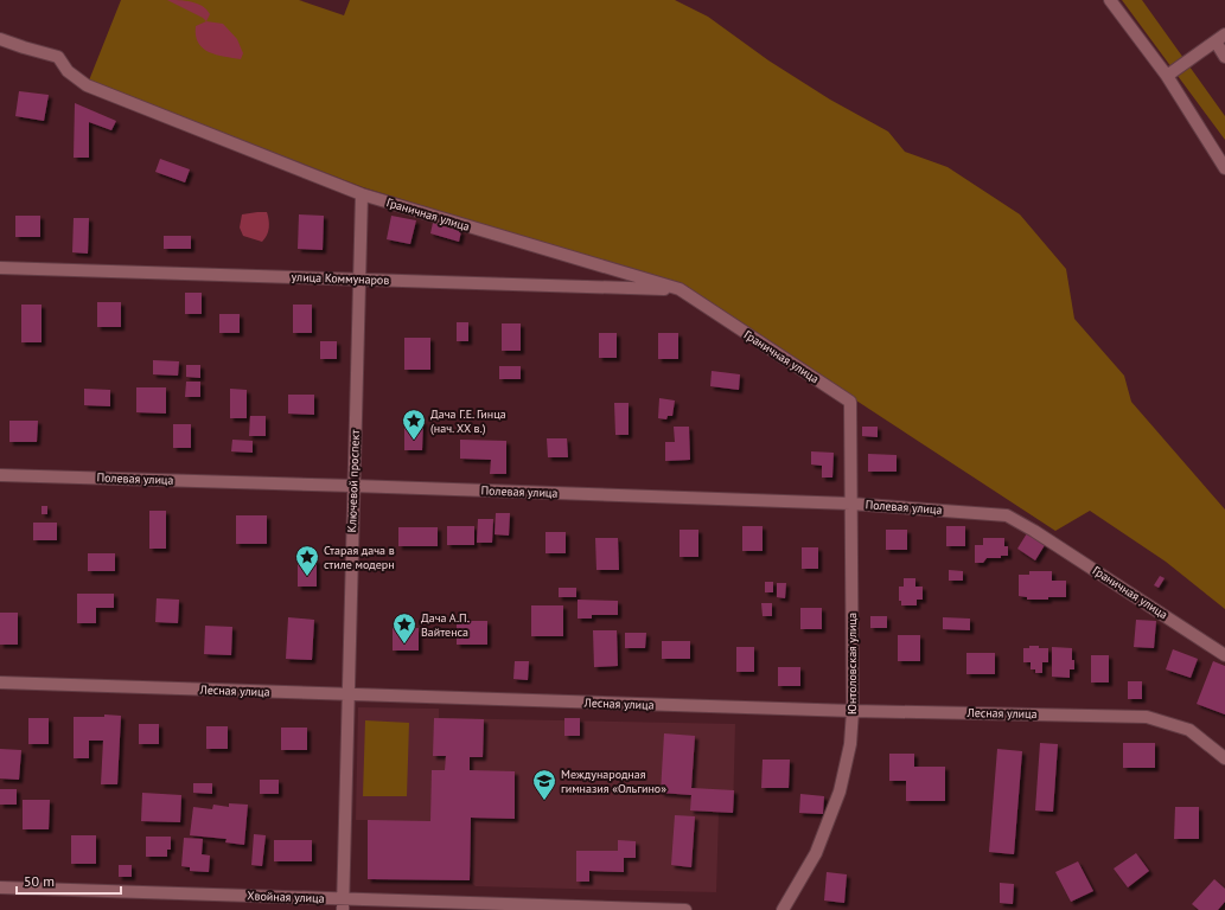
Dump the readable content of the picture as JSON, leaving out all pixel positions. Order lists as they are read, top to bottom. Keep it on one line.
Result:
{"streets":{"street":["Граничная улица","улица Коммунаров","Полевая улица","Ключевой проспект","Юнтоловская улица","Лесная улица","Хвойная улица"]},"crossings":[["Граничная улица","улица Коммунаров"],["Граничная улица","Полевая улица"],["Граничная улица","Ключевой проспект"],["Граничная улица","Юнтоловская улица"],["улица Коммунаров","Ключевой проспект"],["Полевая улица","Ключевой проспект"],["Полевая улица","Юнтоловская улица"],["Ключевой проспект","Лесная улица"],["Ключевой проспект","Хвойная улица"],["Юнтоловская улица","Лесная улица"]],"places":{"place":["Дача Г.Е. Гинца (нач. XX в.)","Старая дача в стиле модерн","Дача А.П. Вайтенса"],"school or university":["Международная гимназия «Ольгино»"]},"scale_bar":"50 m"}
